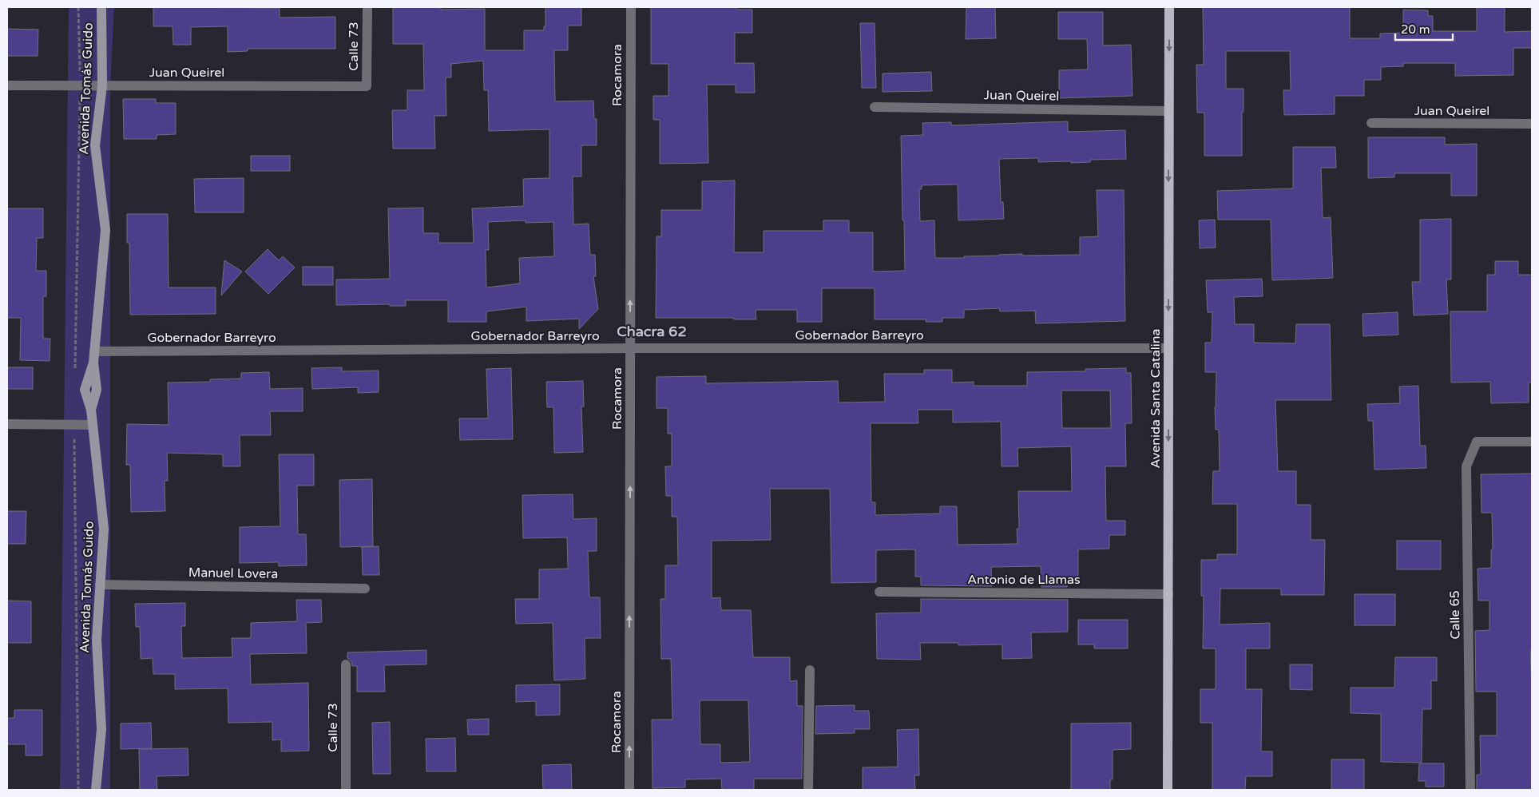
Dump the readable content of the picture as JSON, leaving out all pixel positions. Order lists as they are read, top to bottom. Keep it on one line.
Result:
{"streets":{"main road":["Avenida Tomás Guido","Avenida Santa Catalina"],"street":["Calle 73","Juan Queirel","Rocamora","Gobernador Barreyro","Manuel Lovera","Antonio de Llamas","Calle 65"]},"crossings":[["Calle 73","Juan Queirel"],["Juan Queirel","Avenida Tomás Guido"],["Juan Queirel","Avenida Santa Catalina"],["Rocamora","Gobernador Barreyro"],["Avenida Tomás Guido","Gobernador Barreyro"],["Avenida Tomás Guido","Manuel Lovera"],["Gobernador Barreyro","Avenida Santa Catalina"],["Avenida Santa Catalina","Antonio de Llamas"]],"one_way":["Rocamora","Avenida Santa Catalina"],"districts":["Chacra 62"],"scale_bar":"20 m"}
